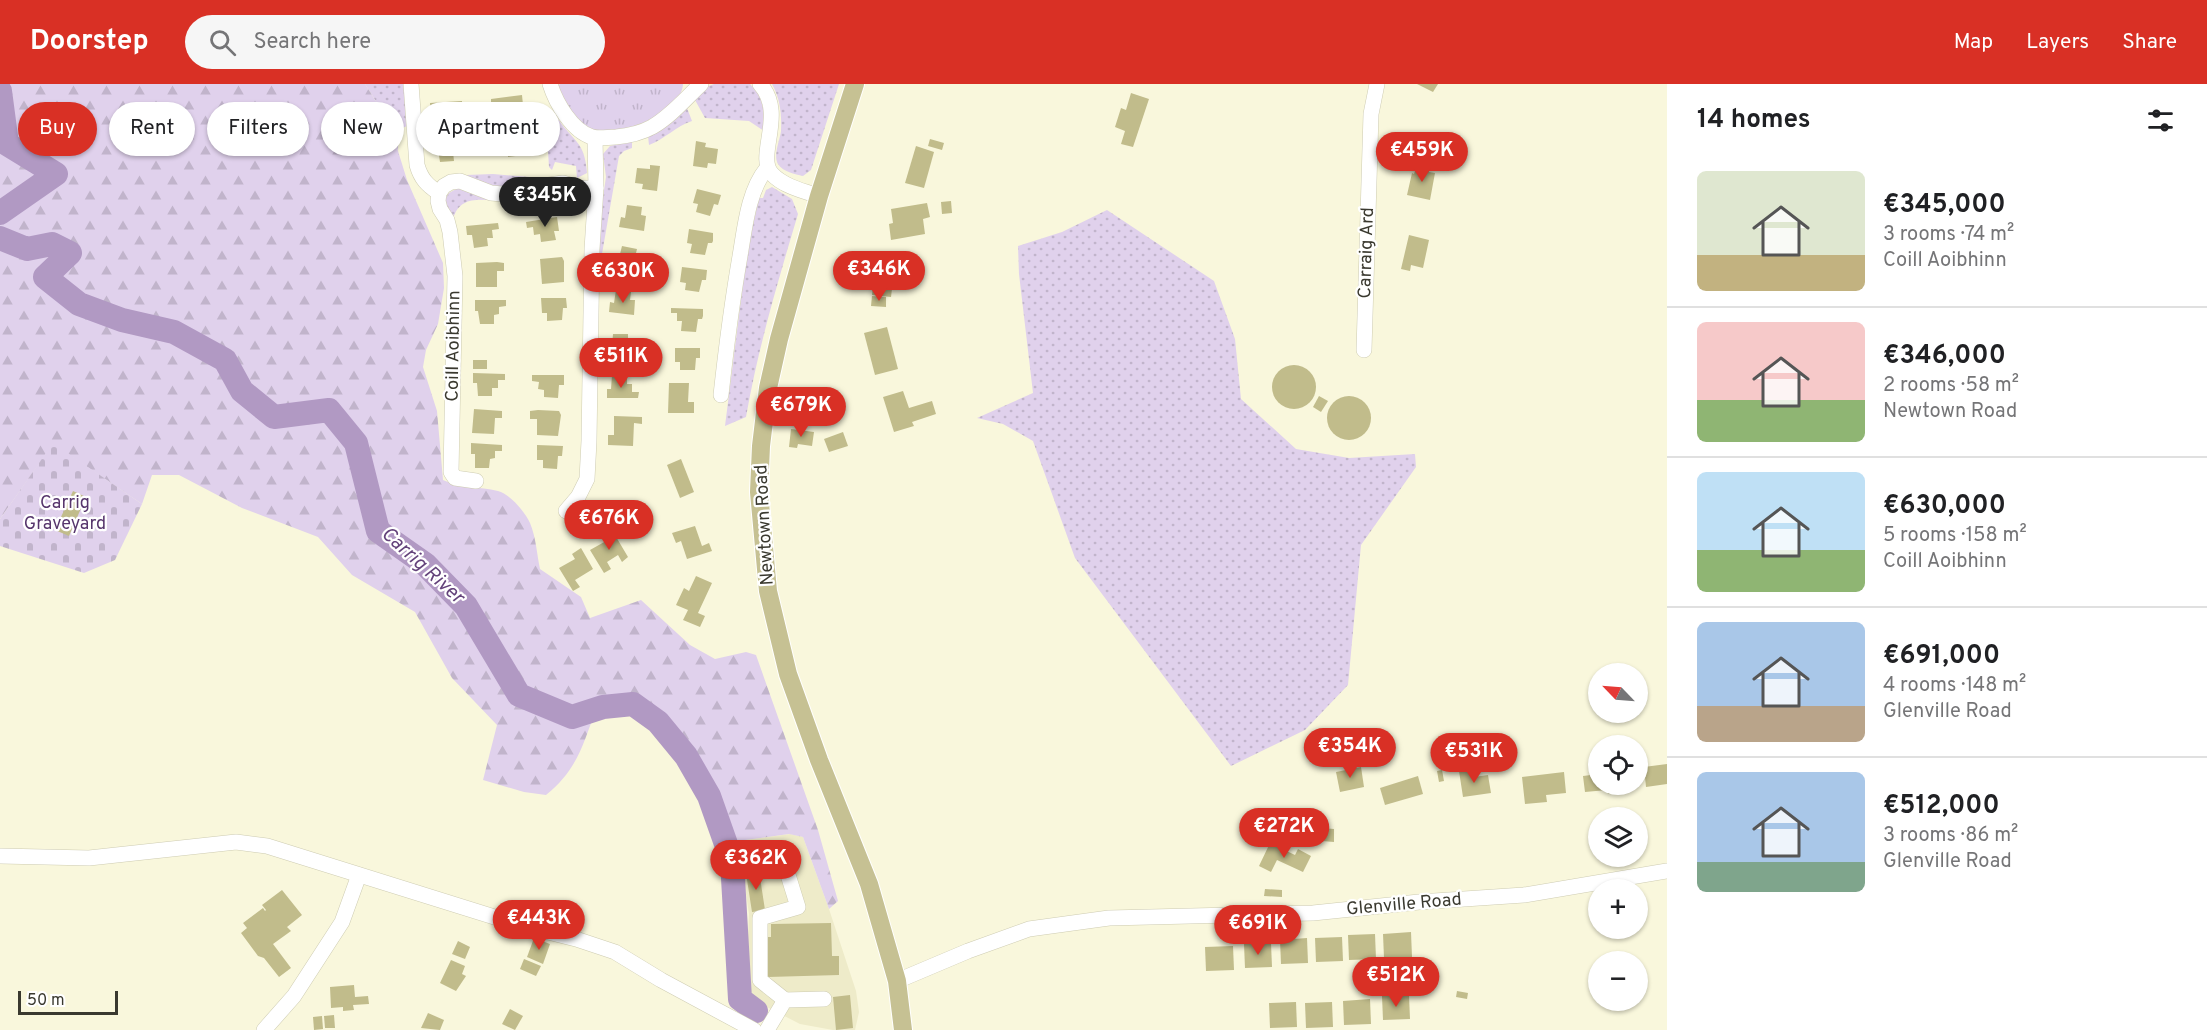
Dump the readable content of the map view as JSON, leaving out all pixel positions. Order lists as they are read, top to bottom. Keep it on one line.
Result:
{"streets":{"main road":["Newtown Road"],"street":["Carraig Ard","Coill Aoibhinn","Glenville Road"]},"crossings":[["Newtown Road","Glenville Road"]],"water":["Carrig River"],"parks":["Carrig Graveyard"],"scale_bar":"50 m","north":"top left","page":{"header":"Doorstep","search":"Search here","nav":["Map","Layers","Share"],"heading":"14 homes","chip":["Buy","Rent","Filters","New","Apartment"],"price":["€459K","€345K","€346K","€630K","€511K","€679K","€676K","€354K","€531K","€272K","€362K","€443K","€691K","€512K"],"list":[{"name":"€345,000","note":"3 rooms · 74 m² · Coill Aoibhinn"},{"name":"€346,000","note":"2 rooms · 58 m² · Newtown Road"},{"name":"€630,000","note":"5 rooms · 158 m² · Coill Aoibhinn"},{"name":"€691,000","note":"4 rooms · 148 m² · Glenville Road"},{"name":"€512,000","note":"3 rooms · 86 m² · Glenville Road"}],"map_buttons":["+","−"],"scale":"50 m"}}
